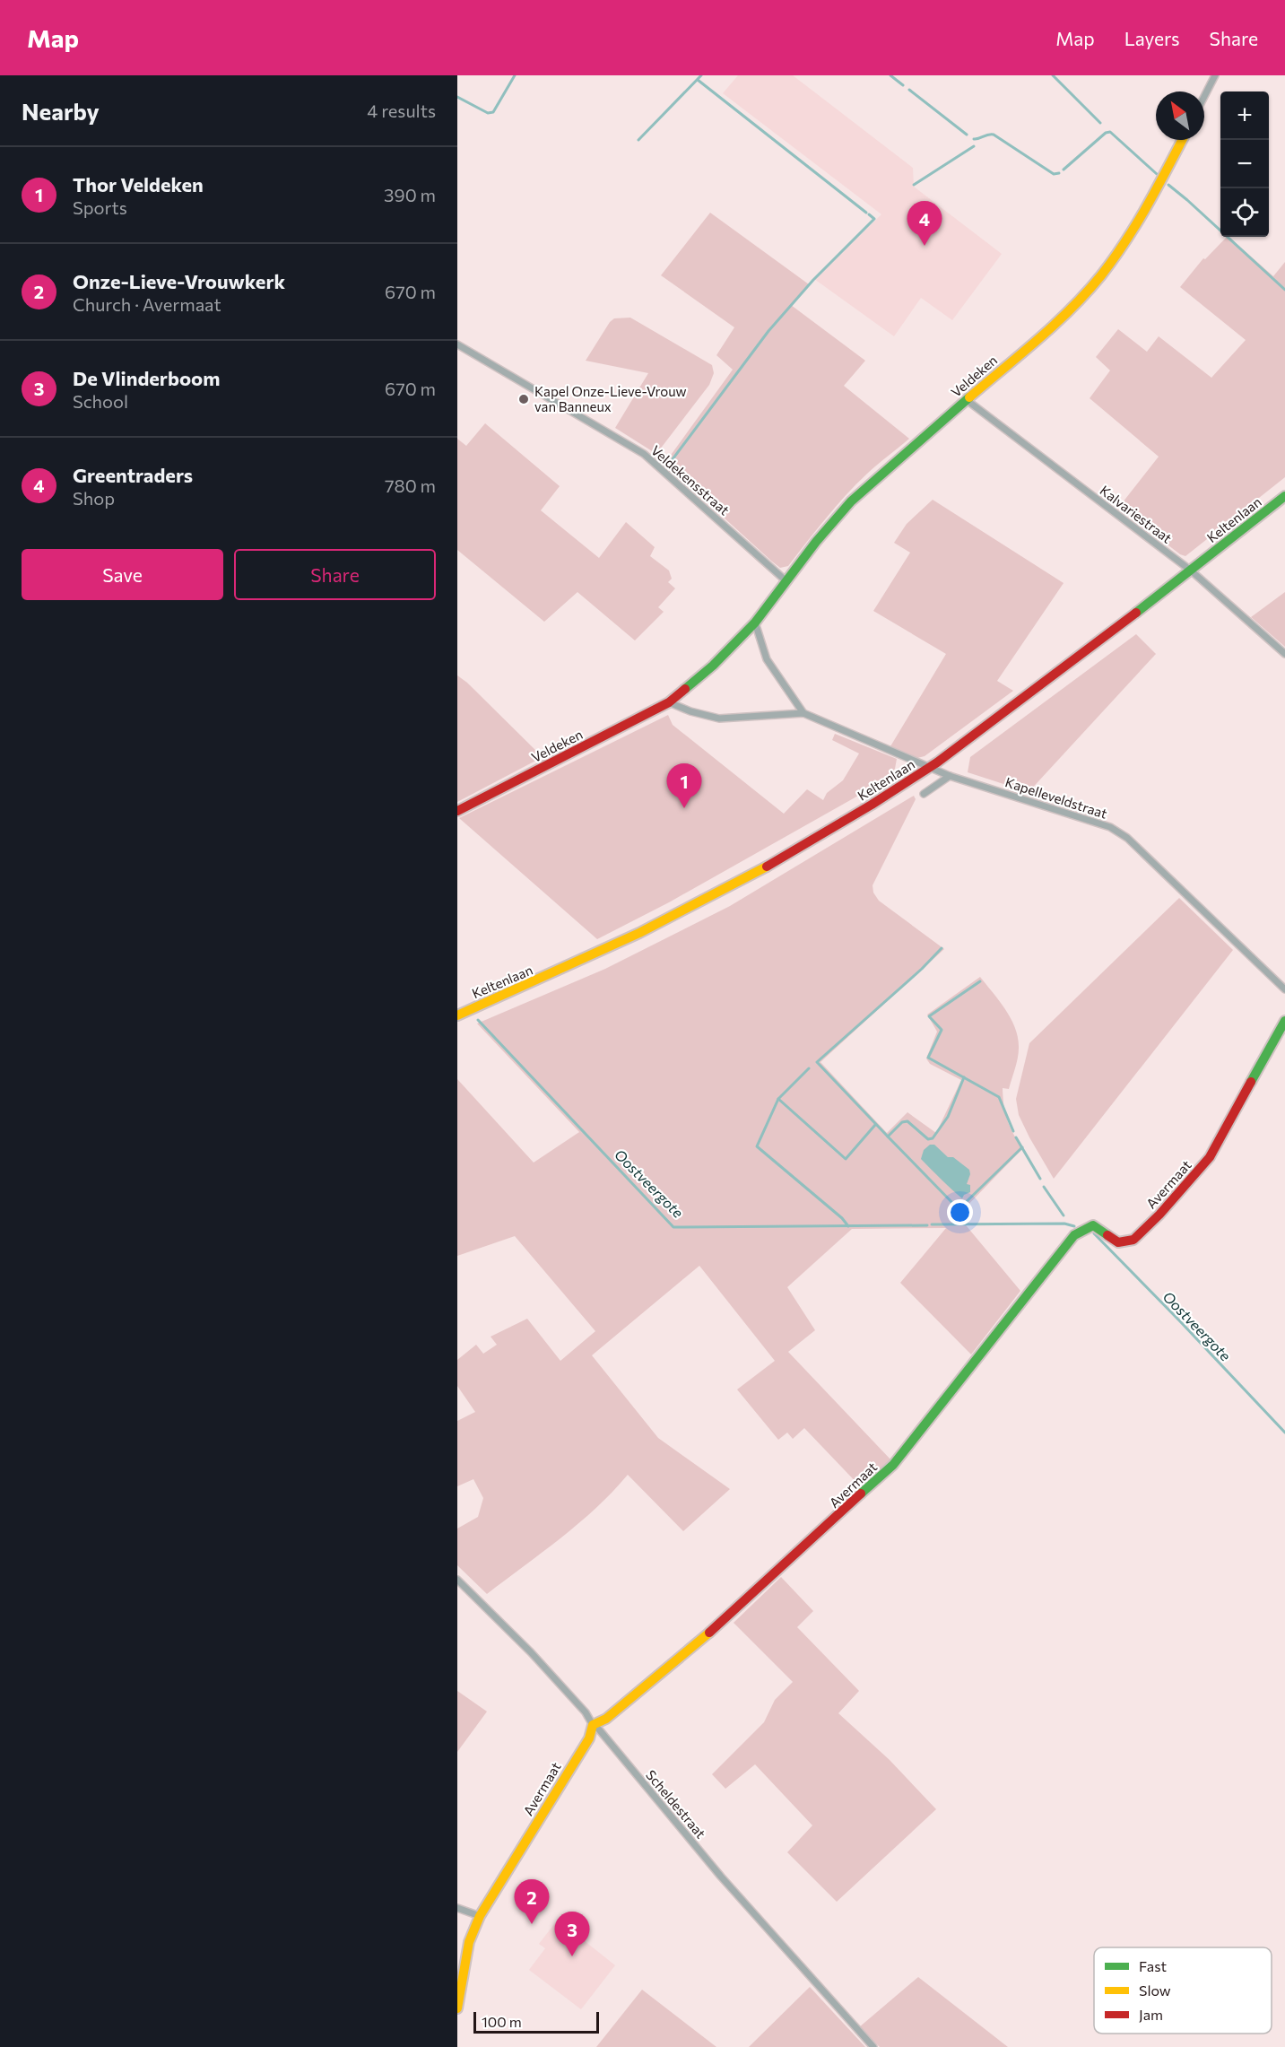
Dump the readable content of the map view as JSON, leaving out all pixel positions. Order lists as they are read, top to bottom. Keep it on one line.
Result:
{"streets":{"street":["Veldeken","Veldekensstraat","Kalvariestraat","Keltenlaan","Kapelleveldstraat","Avermaat","Scheldestraat"]},"crossings":[["Veldeken","Veldekensstraat"],["Veldeken","Kalvariestraat"],["Kalvariestraat","Keltenlaan"],["Keltenlaan","Kapelleveldstraat"],["Avermaat","Scheldestraat"]],"water":["Oostveergote"],"places":["Kapel Onze-Lieve-Vrouw van Banneux"],"legend":["Fast","Slow","Jam"],"scale_bar":"100 m","north":"top left","page":{"header":"Map","nav":["Map","Layers","Share"],"heading":["Nearby","4 results"],"map_buttons":["+","−"],"list":[{"mark":"1","name":"Thor Veldeken","note":"Sports","value":"390 m"},{"mark":"2","name":"Onze-Lieve-Vrouwkerk","note":"Church · Avermaat","value":"670 m"},{"mark":"3","name":"De Vlinderboom","note":"School","value":"670 m"},{"mark":"4","name":"Greentraders","note":"Shop","value":"780 m"}],"pins":["4","1","2","3"],"buttons":["Save","Share"],"scale":"100 m"}}
